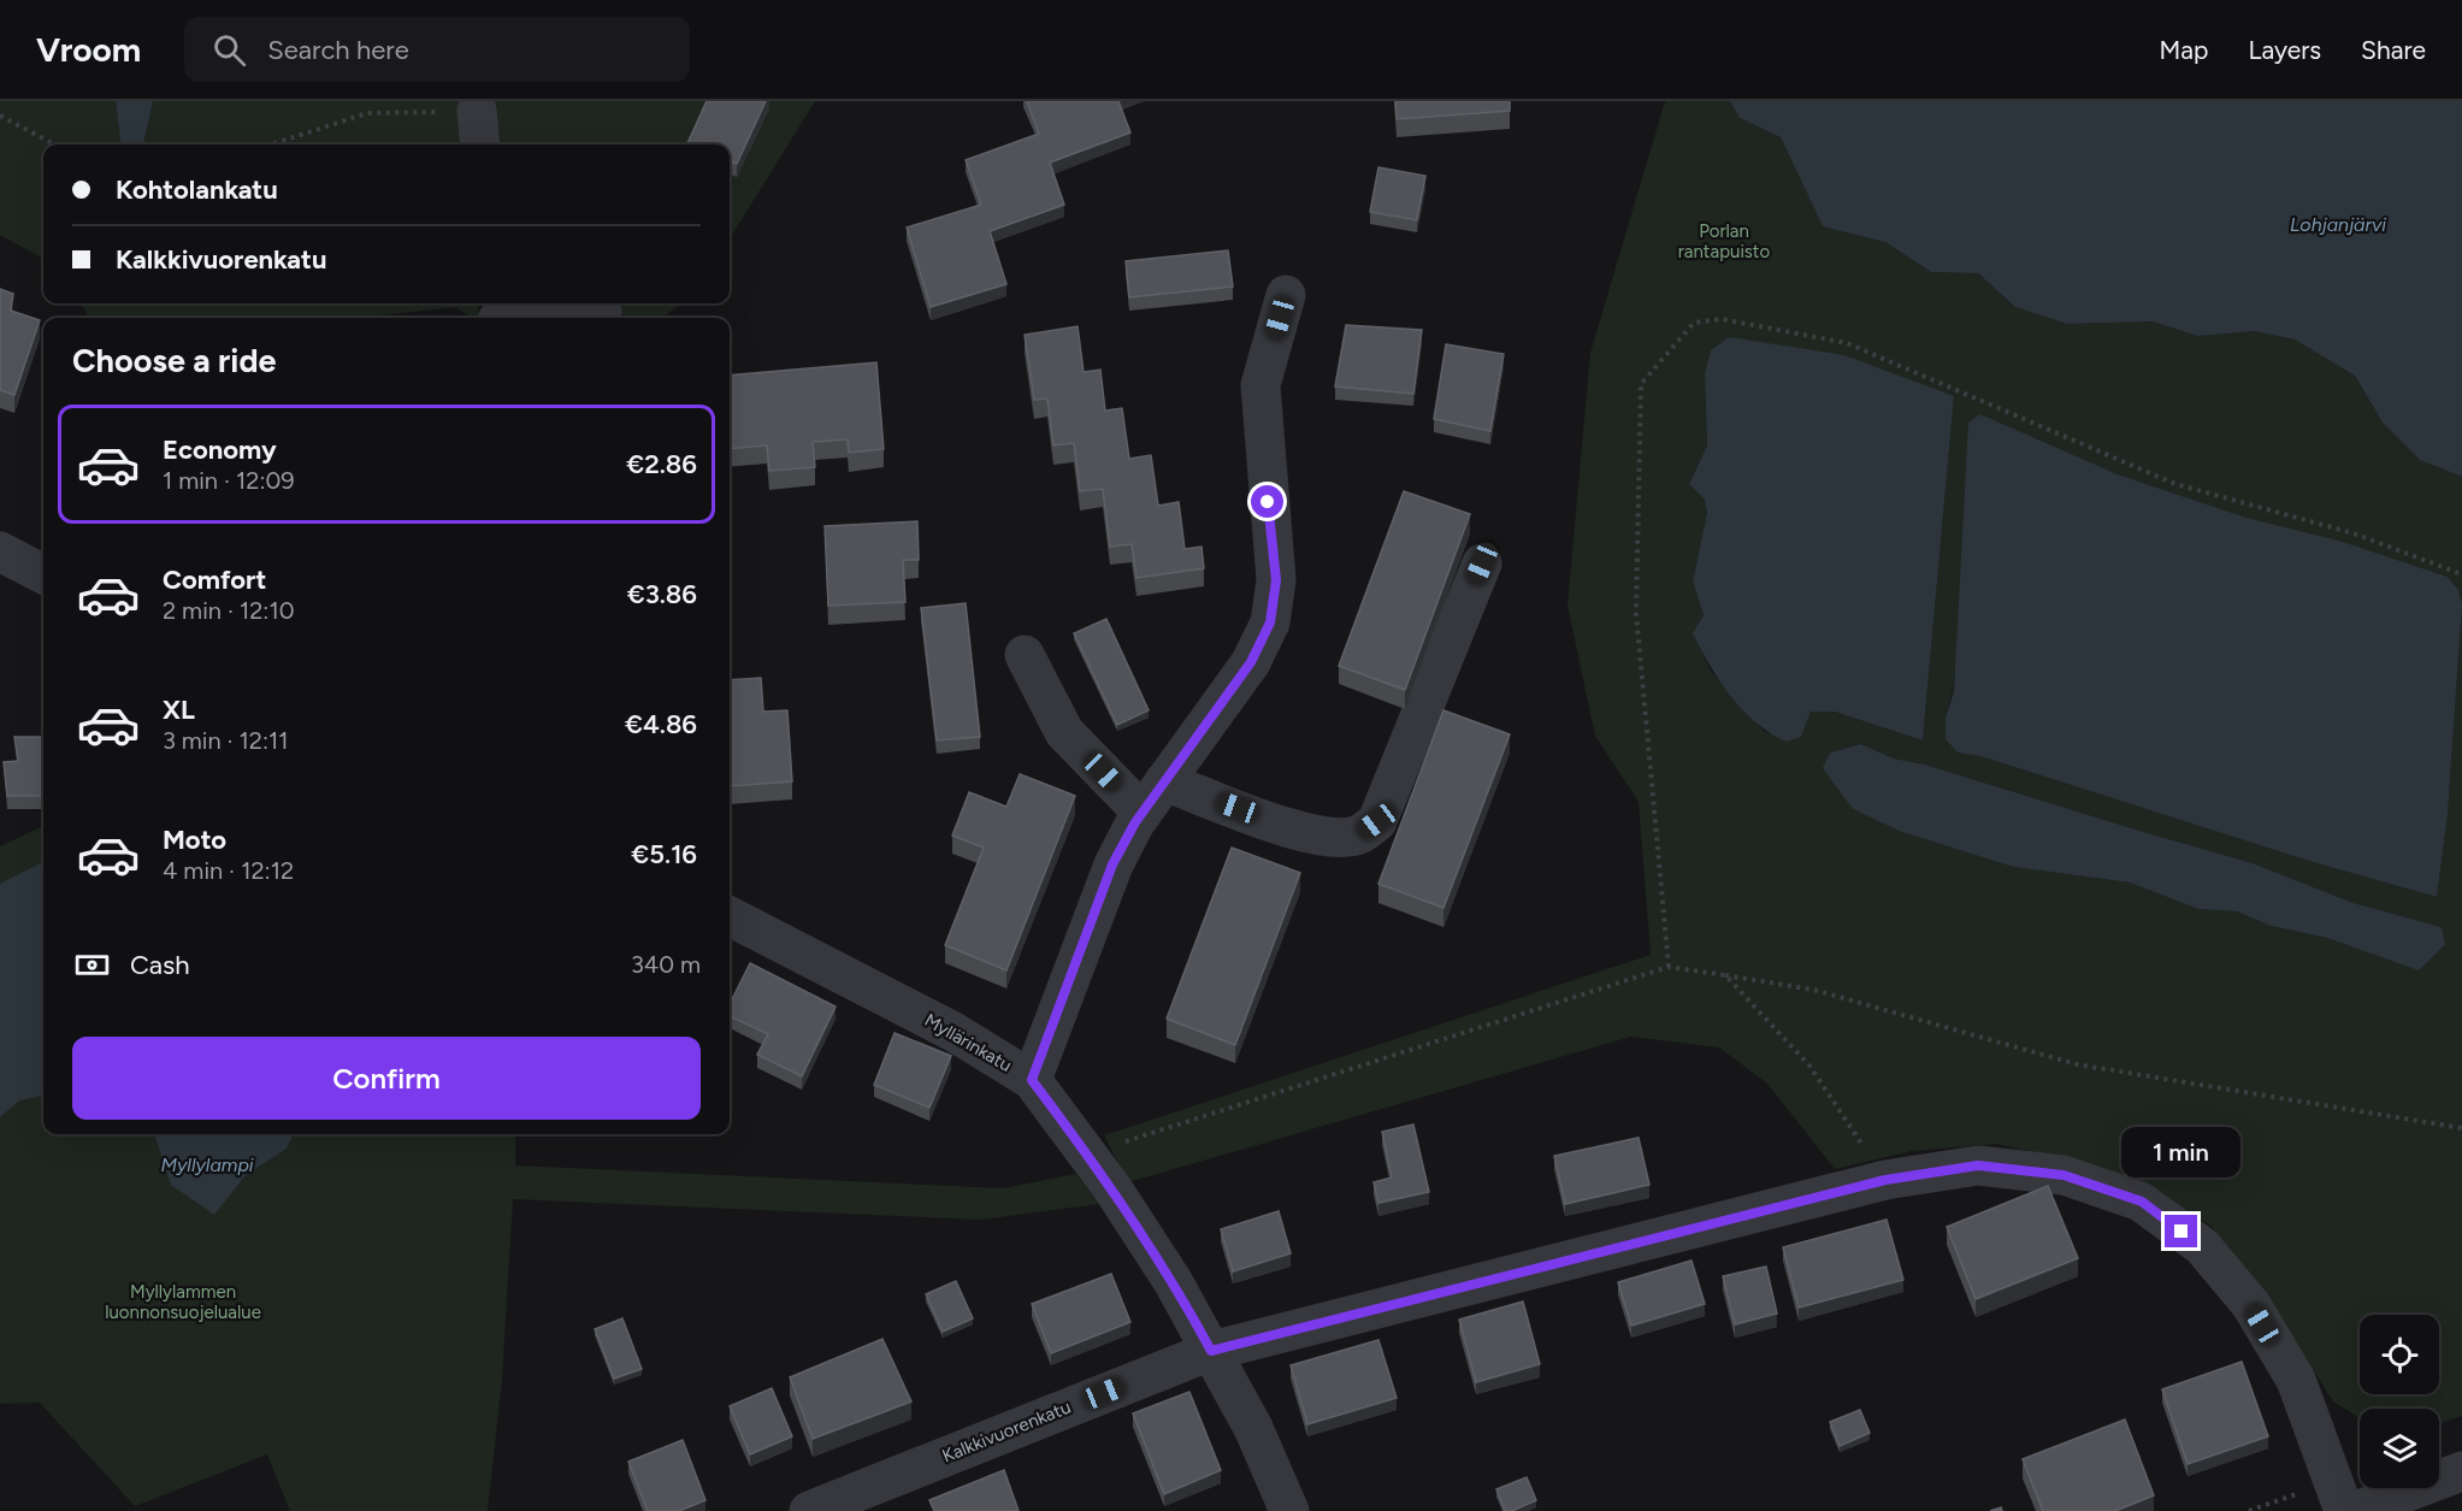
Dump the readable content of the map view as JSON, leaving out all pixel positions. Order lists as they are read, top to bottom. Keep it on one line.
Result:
{"streets":{"street":["Myllärinkatu","Kalkkivuorenkatu"]},"crossings":[["Myllärinkatu","Kalkkivuorenkatu"]],"water":["Lohjanjärvi","Myllylampi"],"parks":["Porlan rantapuisto","Myllylammen luonnonsuojelualue"],"page":{"header":"Vroom","search":"Search here","nav":["Map","Layers","Share"],"banner":["Kohtolankatu","Kalkkivuorenkatu"],"heading":"Choose a ride","list":[{"name":"Economy","note":"1 min · 12:09","value":"€2.86"},{"name":"Comfort","note":"2 min · 12:10","value":"€3.86"},{"name":"XL","note":"3 min · 12:11","value":"€4.86"},{"name":"Moto","note":"4 min · 12:12","value":"€5.16"}],"pay":["Cash","340 m"],"buttons":"Confirm","bubble":"1 min"}}
